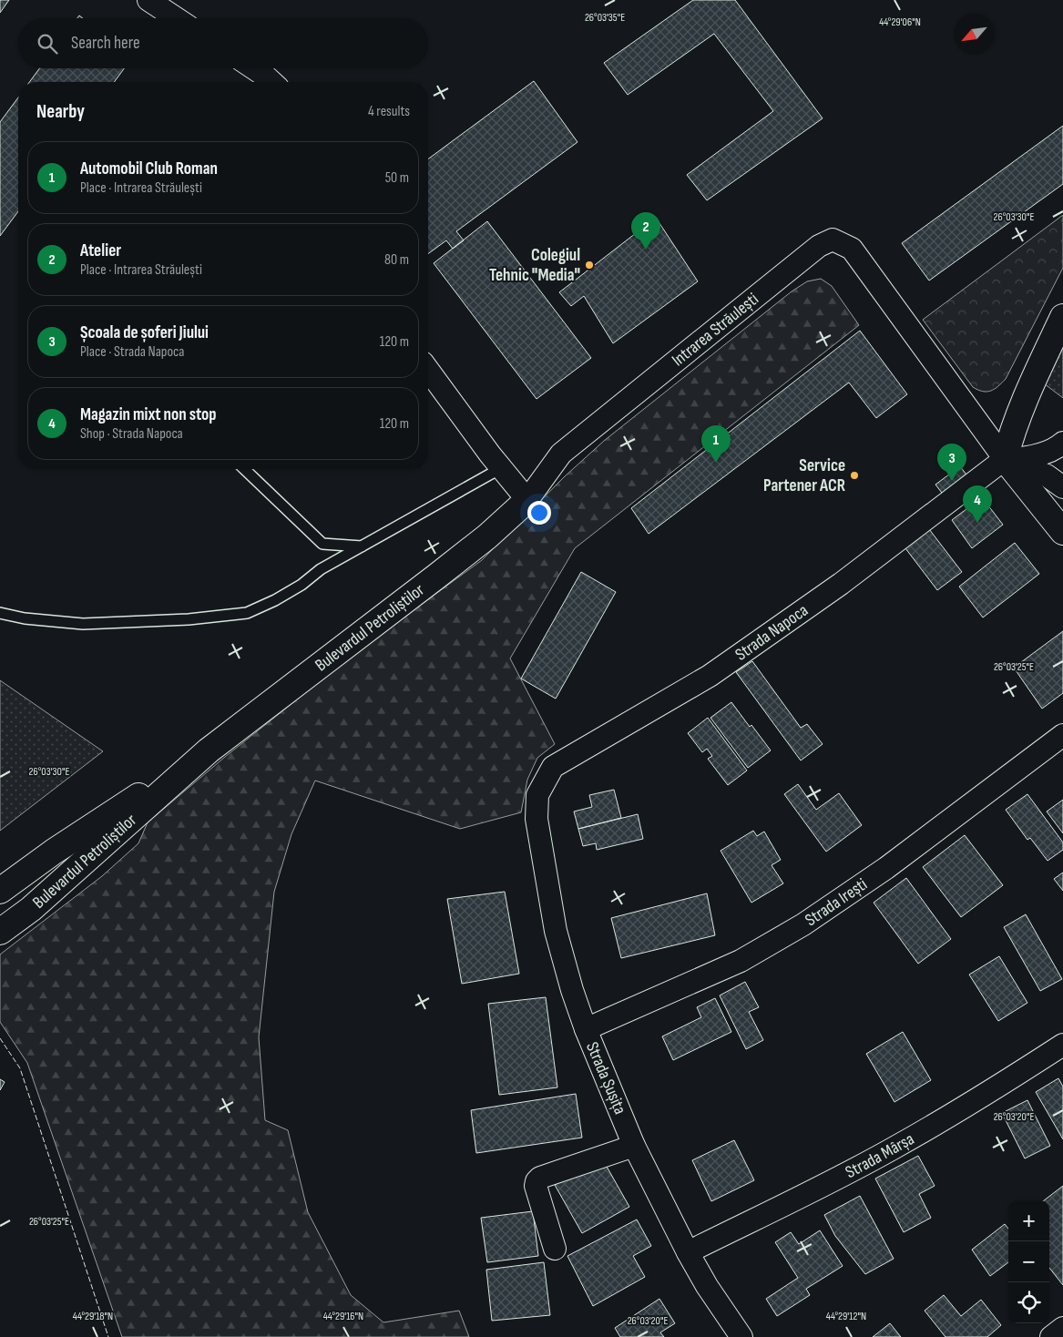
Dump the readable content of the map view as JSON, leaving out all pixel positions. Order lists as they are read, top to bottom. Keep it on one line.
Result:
{"streets":{"street":["Intrarea Străulești","Bulevardul Petroliștilor","Strada Napoca","Strada Irești","Strada Șușița","Strada Mârșa"]},"crossings":[["Intrarea Străulești","Bulevardul Petroliștilor"],["Intrarea Străulești","Strada Napoca"],["Strada Napoca","Strada Șușița"],["Strada Irești","Strada Șușița"],["Strada Șușița","Strada Mârșa"]],"places":["Colegiul Tehnic \"Media\"","Service Partener ACR"],"north":"bottom left","page":{"search":"Search here","heading":["Nearby","4 results"],"list":[{"mark":"1","name":"Automobil Club Roman","note":"Place · Intrarea Străulești","value":"50 m"},{"mark":"2","name":"Atelier","note":"Place · Intrarea Străulești","value":"80 m"},{"mark":"3","name":"Școala de șoferi Jiului","note":"Place · Strada Napoca","value":"120 m"},{"mark":"4","name":"Magazin mixt non stop","note":"Shop · Strada Napoca","value":"120 m"}],"pins":["2","1","3","4"],"map_buttons":["+","−"]},"coordinates":["26°03'35\"E","44°29'06\"N","26°03'30\"E","26°03'25\"E","26°03'20\"E","44°29'18\"N","44°29'16\"N","44°29'12\"N"]}
